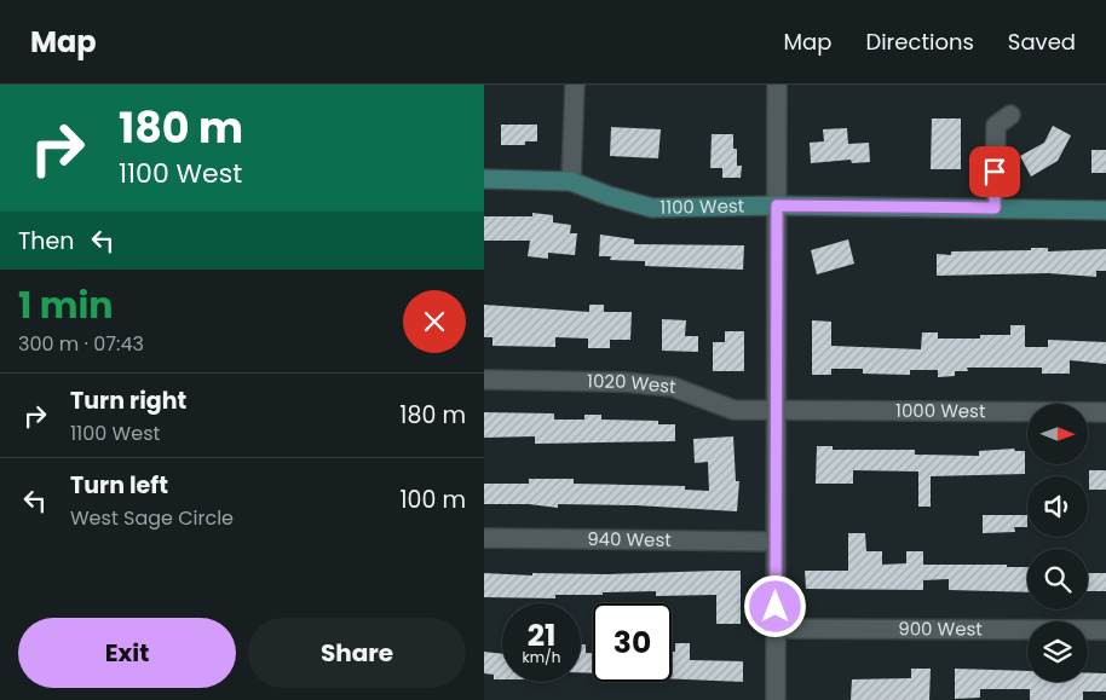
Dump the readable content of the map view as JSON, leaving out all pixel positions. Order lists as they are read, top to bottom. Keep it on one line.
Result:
{"streets":{"street":["1100 West","1020 West","1000 West","940 West","900 West"]},"crossings":[["1020 West","1000 West"]],"north":"right","page":{"header":"Map","nav":["Map","Directions","Saved"],"turn":["180 m","1100 West"],"then":"Then","heading":["1 min","300 m · 07:43"],"list":[{"name":"Turn right","note":"1100 West","value":"180 m"},{"name":"Turn left","note":"West Sage Circle","value":"100 m"}],"speed":"21 km/h","limit":"30","buttons":["Exit","Share"]}}
